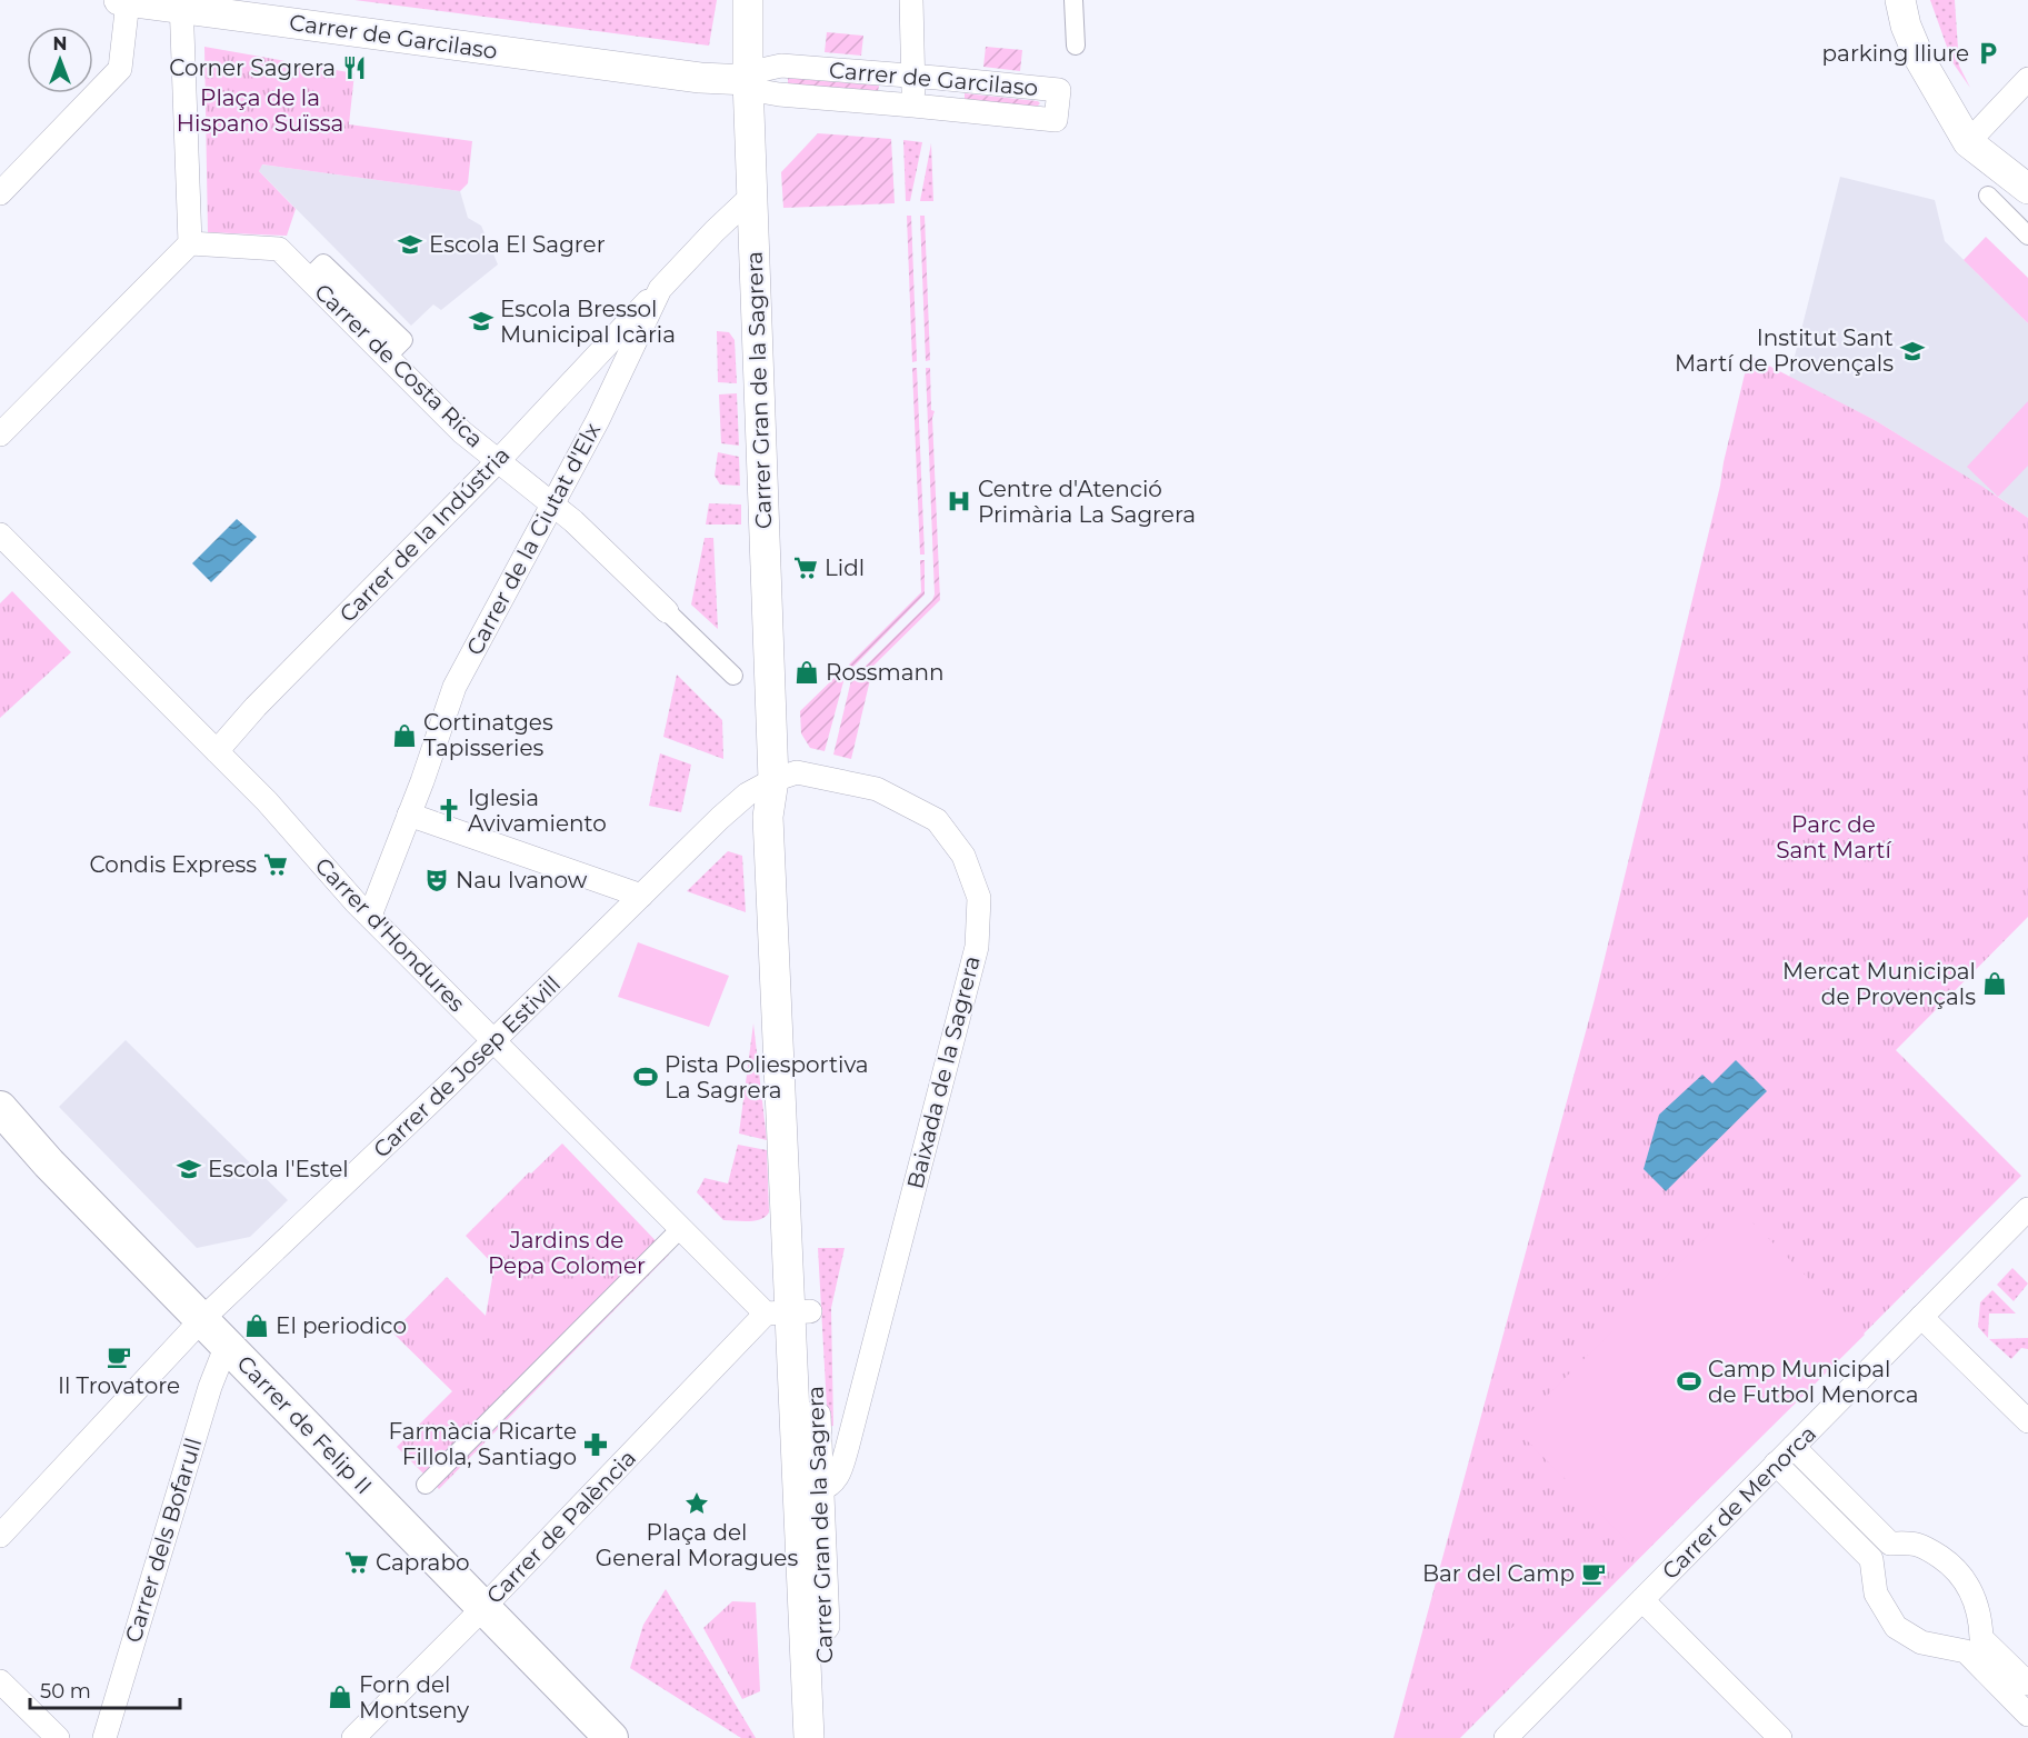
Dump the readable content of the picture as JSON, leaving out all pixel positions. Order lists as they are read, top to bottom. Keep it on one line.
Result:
{"streets":{"main road":["Carrer de Felip II"],"street":["Carrer de Garcilaso","Carrer de Costa Rica","Carrer Gran de la Sagrera","Carrer de la Indústria","Carrer de la Ciutat d'Elx","Carrer d'Hondures","Carrer de Josep Estivill","Baixada de la Sagrera","Carrer de Menorca","Carrer de Palència","Carrer dels Bofarull"]},"crossings":[["Carrer de Garcilaso","Carrer Gran de la Sagrera"],["Carrer de Costa Rica","Carrer de la Indústria"],["Carrer de Costa Rica","Carrer de la Ciutat d'Elx"],["Carrer Gran de la Sagrera","Carrer de la Ciutat d'Elx"],["Carrer Gran de la Sagrera","Carrer d'Hondures"],["Carrer Gran de la Sagrera","Carrer de Josep Estivill"],["Carrer Gran de la Sagrera","Baixada de la Sagrera"],["Carrer Gran de la Sagrera","Carrer de Palència"],["Carrer de la Indústria","Carrer de la Ciutat d'Elx"],["Carrer de la Indústria","Carrer d'Hondures"],["Carrer de la Ciutat d'Elx","Carrer d'Hondures"],["Carrer d'Hondures","Carrer de Josep Estivill"],["Carrer d'Hondures","Carrer de Palència"],["Carrer de Josep Estivill","Baixada de la Sagrera"],["Carrer de Josep Estivill","Carrer de Felip II"],["Carrer de Felip II","Carrer de Palència"],["Carrer de Felip II","Carrer dels Bofarull"]],"parks":["Plaça de la Hispano Suïssa","Parc de Sant Martí","Jardins de Pepa Colomer"],"places":{"parking":["parking lliure"],"restaurant":["Corner Sagrera"],"school or university":["Escola El Sagrer","Escola Bressol Municipal Icària","Institut Sant Martí de Provençals","Escola l'Estel"],"hospital":["Centre d'Atenció Primària La Sagrera"],"supermarket":["Lidl","Condis Express","Caprabo"],"shop":["Rossmann","Cortinatges Tapisseries","Mercat Municipal de Provençals","El periodico","Forn del Montseny"],"church":["Iglesia Avivamiento"],"theatre":["Nau Ivanow"],"sports":["Pista Poliesportiva La Sagrera","Camp Municipal de Futbol Menorca"],"cafe":["Il Trovatore","Bar del Camp"],"pharmacy":["Farmàcia Ricarte Fillola, Santiago"],"place":["Plaça del General Moragues"]},"scale_bar":"50 m","north":"top"}
